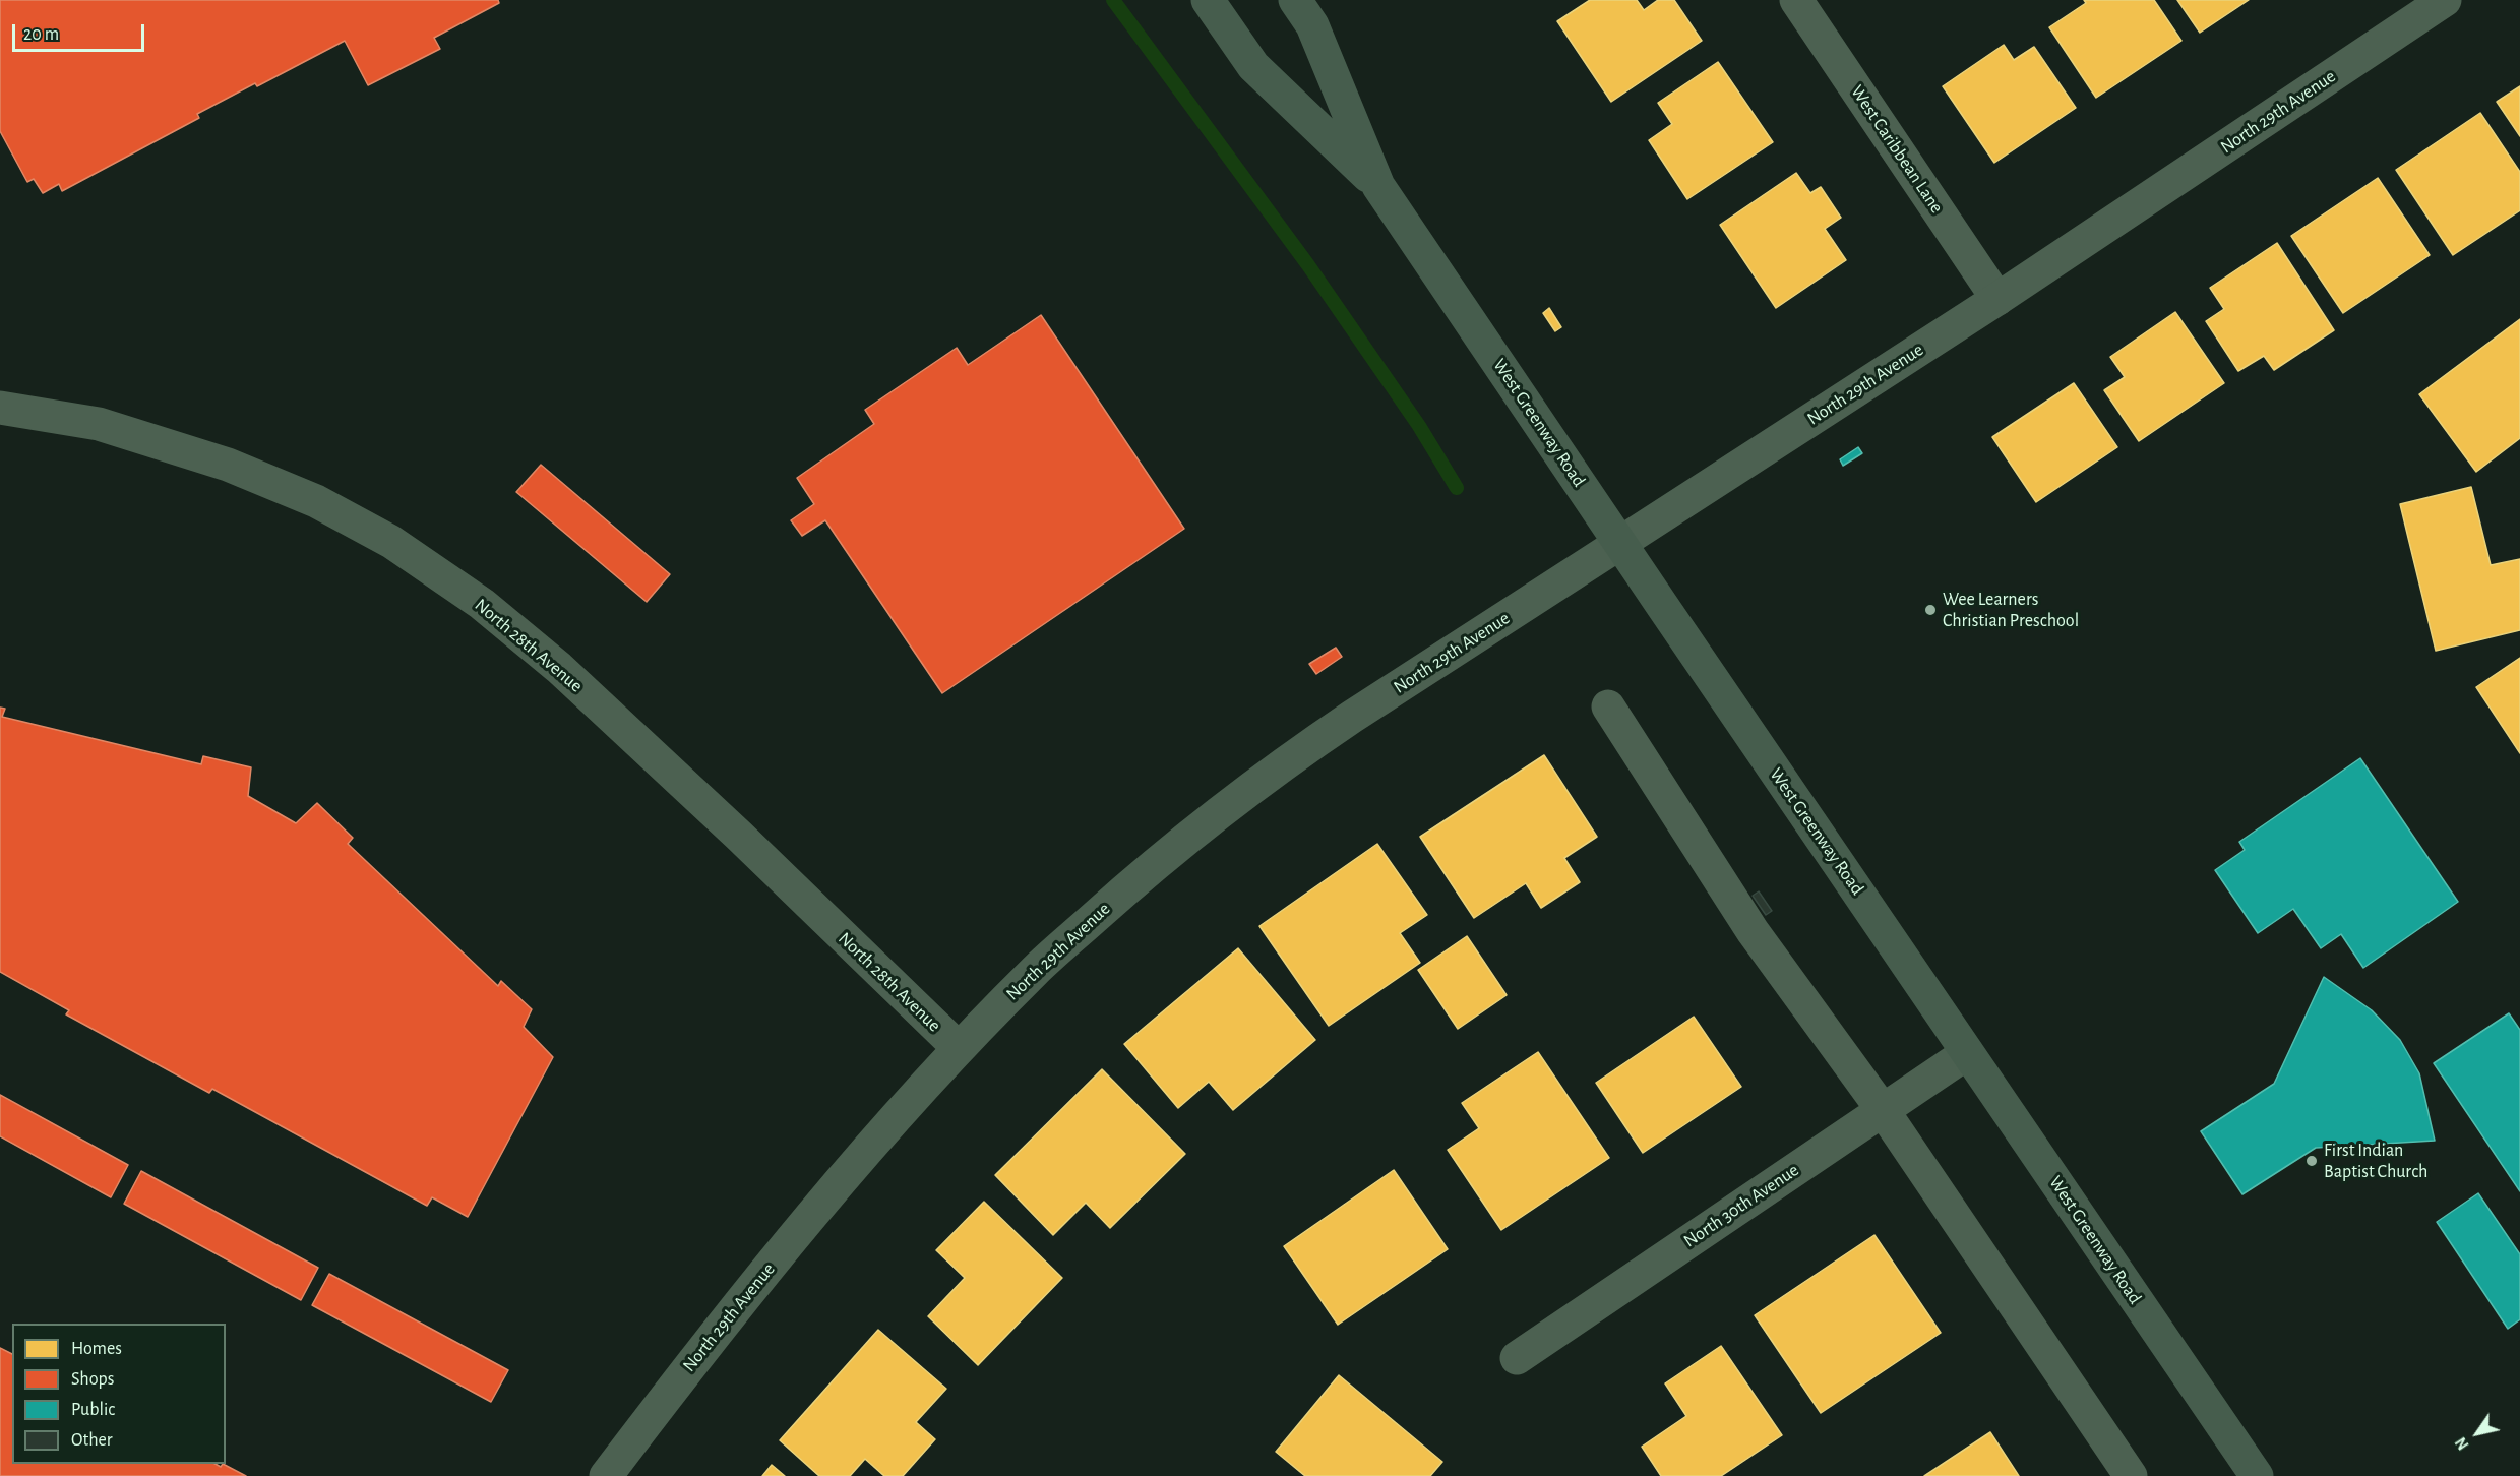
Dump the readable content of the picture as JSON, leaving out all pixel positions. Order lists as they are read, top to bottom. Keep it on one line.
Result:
{"streets":{"main road":["West Greenway Road"],"street":["North 29th Avenue","West Caribbean Lane","North 28th Avenue","North 30th Avenue"]},"crossings":[["North 29th Avenue","West Caribbean Lane"],["North 29th Avenue","West Greenway Road"],["North 29th Avenue","North 28th Avenue"],["West Greenway Road","North 30th Avenue"]],"places":["Wee Learners Christian Preschool","First Indian Baptist Church"],"legend":["Homes","Shops","Public","Other"],"scale_bar":"20 m","north":"bottom left"}
